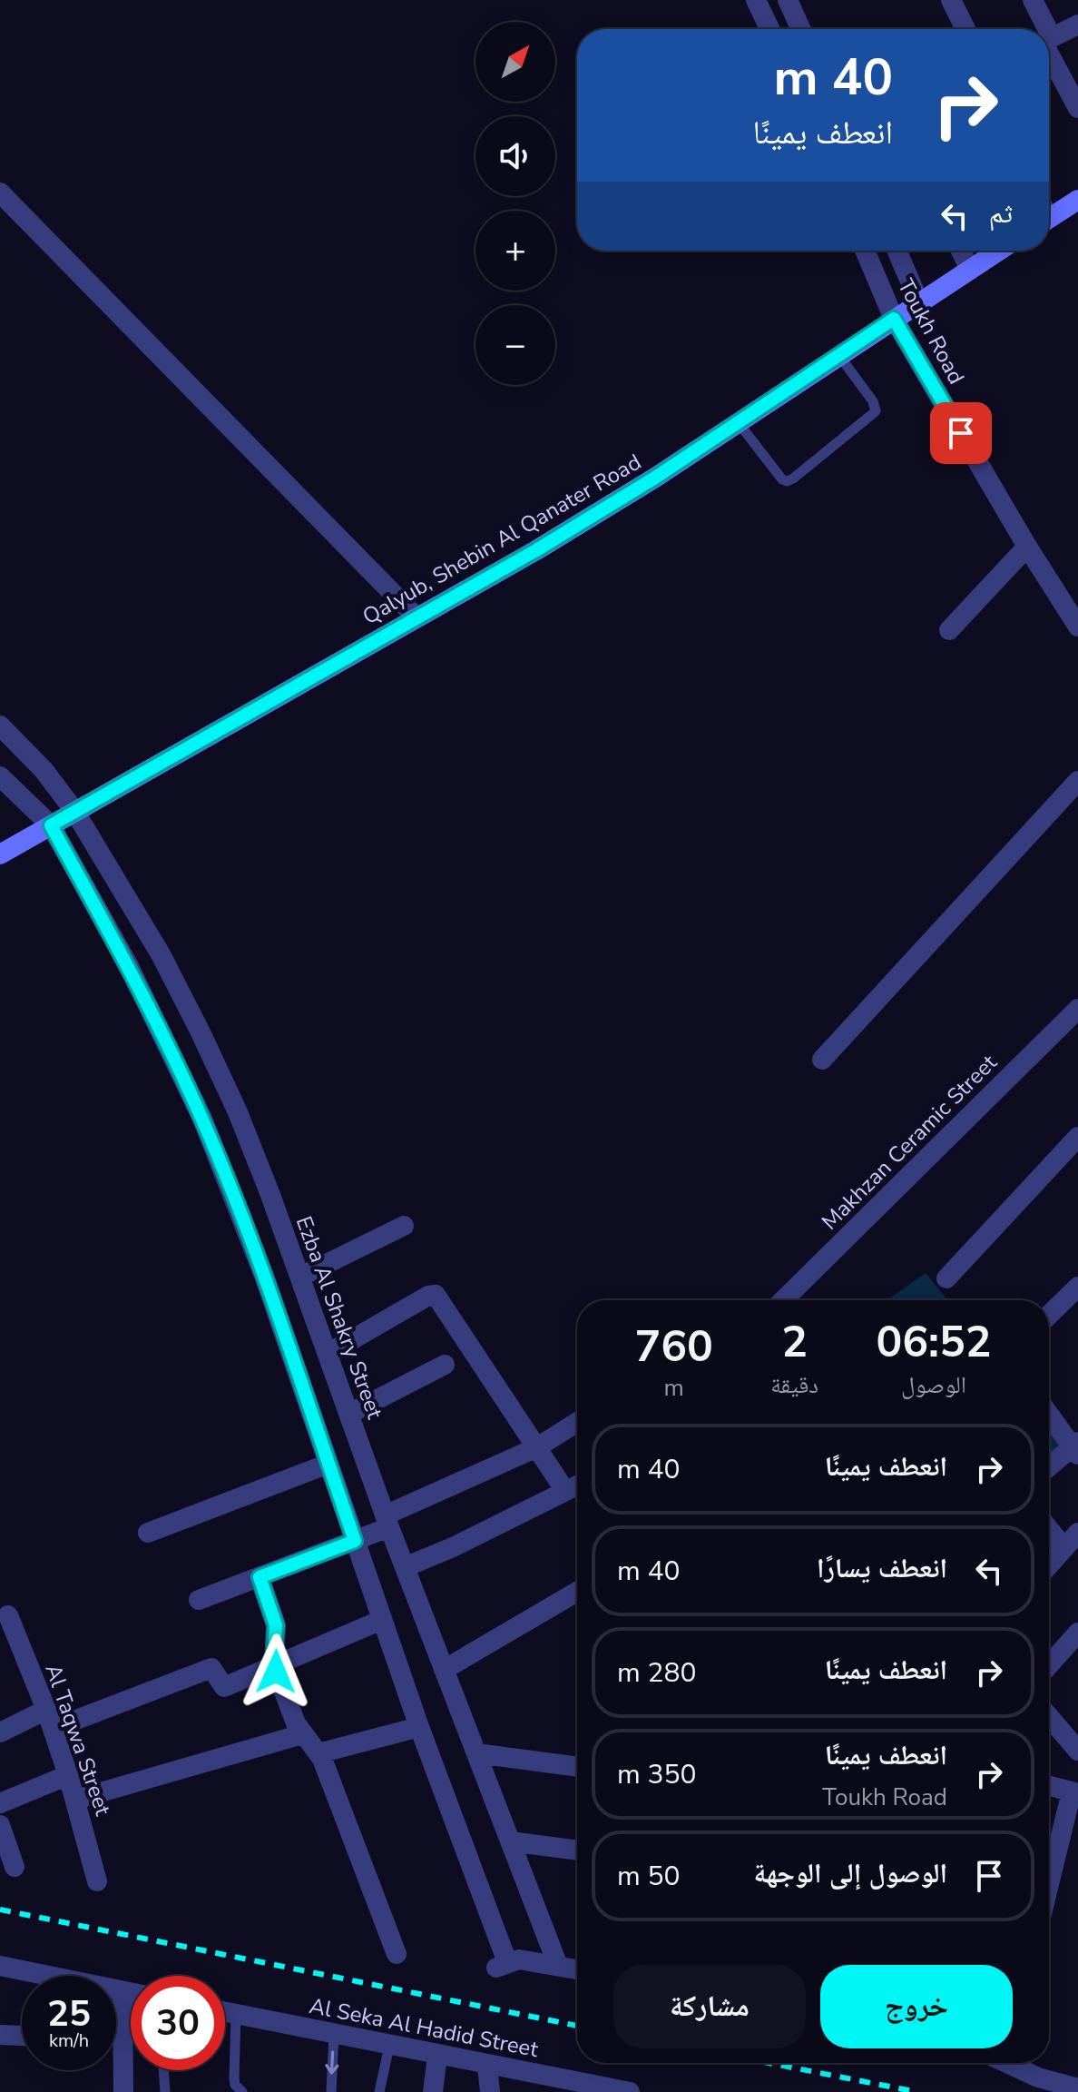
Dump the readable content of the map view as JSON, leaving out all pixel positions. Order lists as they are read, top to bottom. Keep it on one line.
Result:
{"streets":{"main road":["Qalyub, Shebin Al Qanater Road"],"street":["Toukh Road","Makhzan Ceramic Street","Ezba Al Shakry Street","Al Taqwa Street","Al Seka Al Hadid Street"]},"crossings":[["Toukh Road","Qalyub, Shebin Al Qanater Road"],["Qalyub, Shebin Al Qanater Road","Ezba Al Shakry Street"]],"north":"top right","page":{"map_buttons":["+","−"],"turn":["40 m","انعطف يمينًا"],"then":"ثم","eta":["06:52","الوصول","2","دقيقة","760","m"],"list":[{"name":"انعطف يمينًا","value":"40 m"},{"name":"انعطف يسارًا","value":"40 m"},{"name":"انعطف يمينًا","value":"280 m"},{"name":"انعطف يمينًا","note":"Toukh Road","value":"350 m"},{"name":"الوصول إلى الوجهة","value":"50 m"}],"buttons":["خروج","مشاركة"],"speed":"25 km/h","limit":"30"}}
